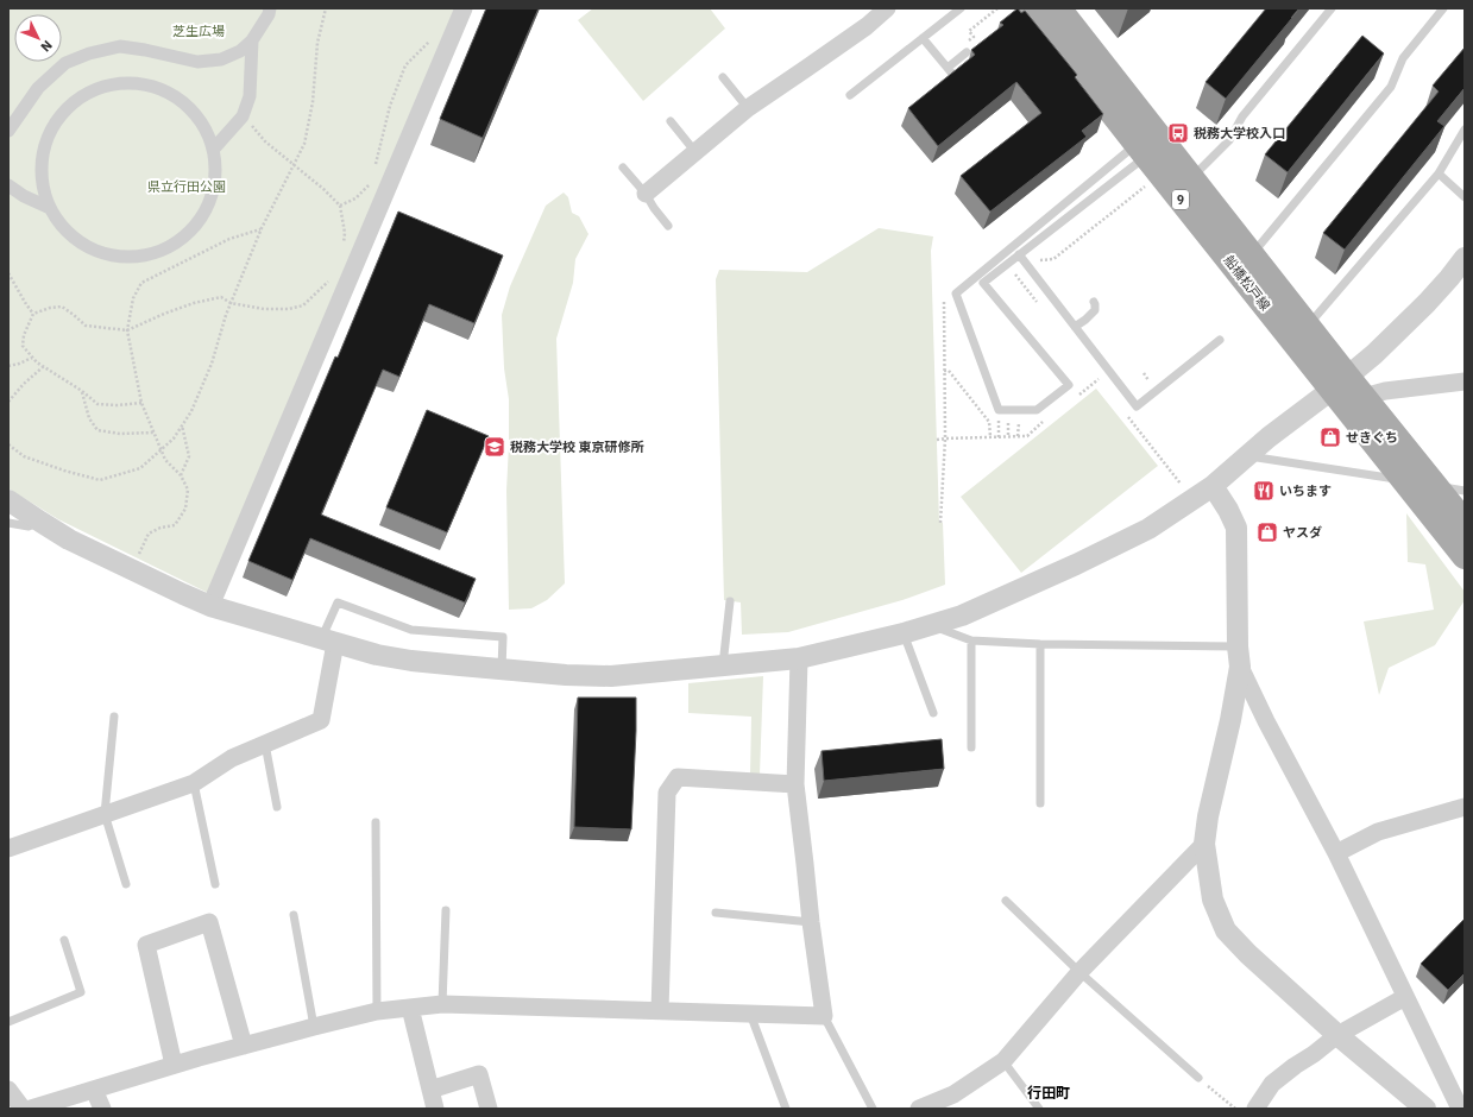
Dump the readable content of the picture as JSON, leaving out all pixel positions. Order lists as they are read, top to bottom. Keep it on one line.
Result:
{"streets":{"main road":["9","船橋松戸線"]},"districts":["行田町"],"parks":["芝生広場","県立行田公園"],"places":{"bus stop":["税務大学校入口"],"shop":["せきぐち","ヤスダ"],"school or university":["税務大学校 東京研修所"],"restaurant":["いちます"]},"north":"bottom right"}
